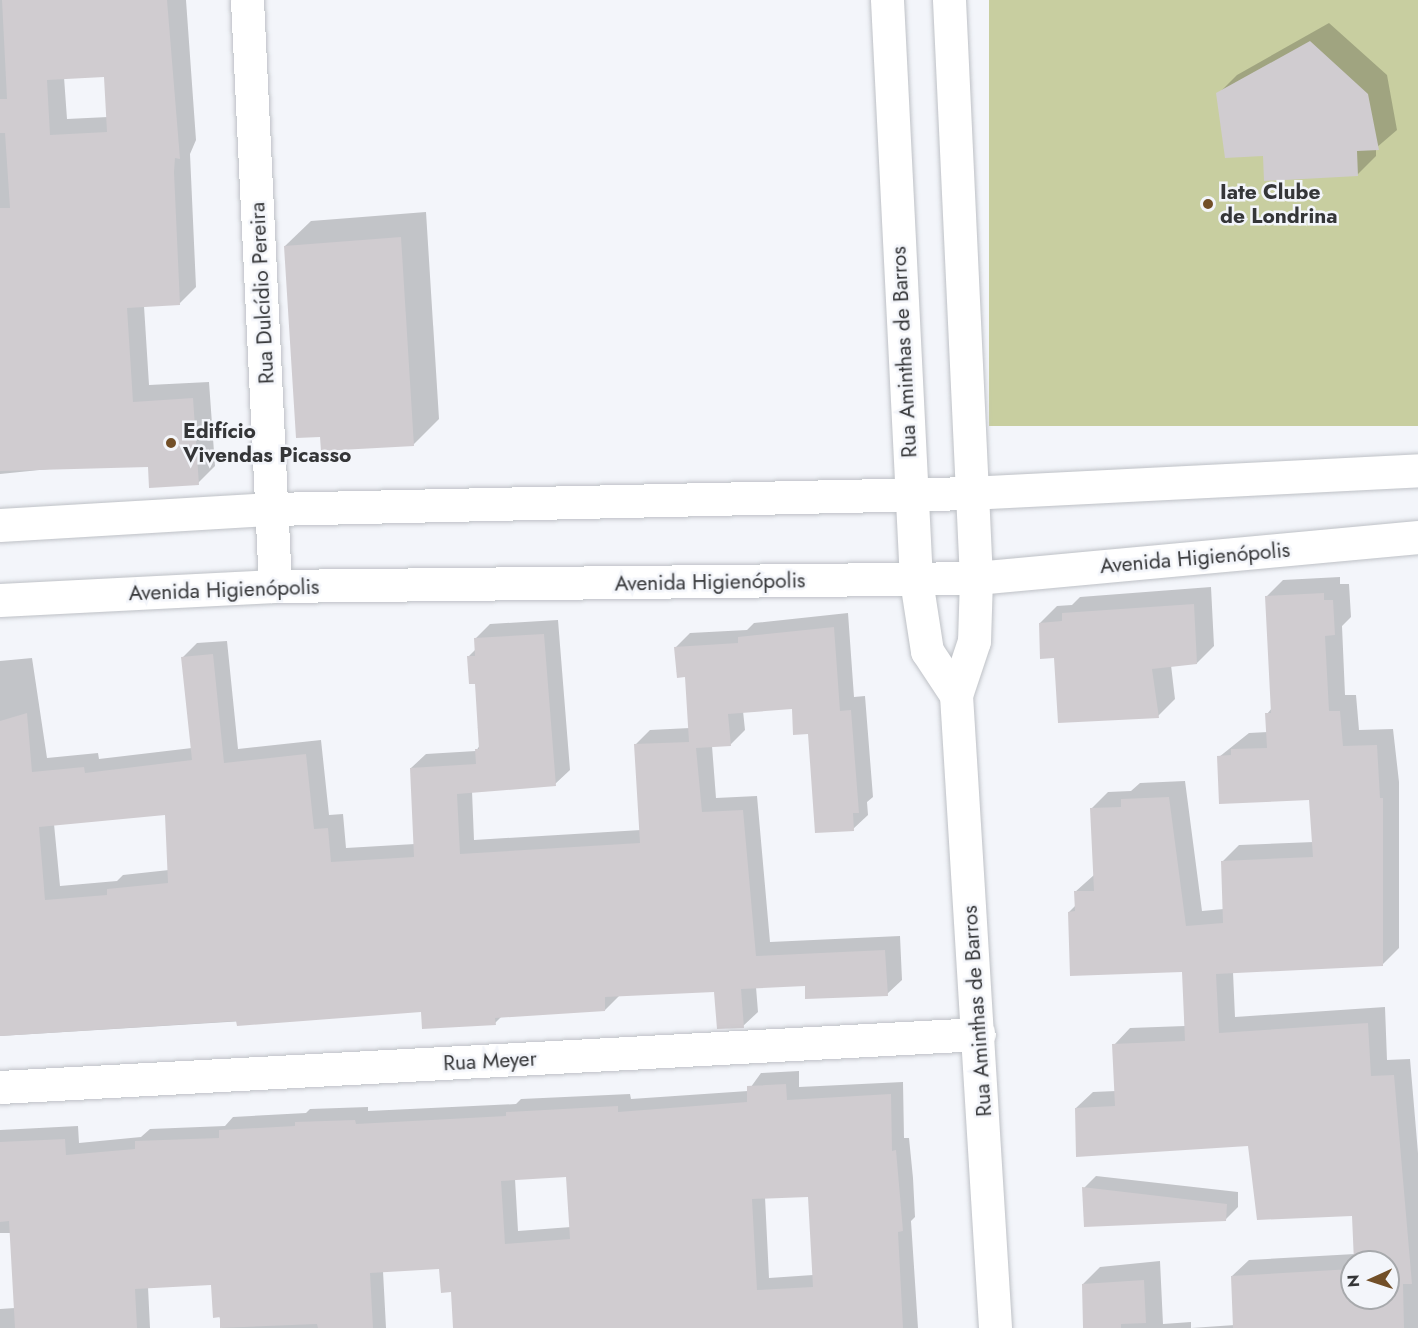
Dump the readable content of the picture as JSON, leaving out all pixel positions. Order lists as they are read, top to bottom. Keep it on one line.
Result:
{"streets":{"street":["Rua Dulcídio Pereira","Rua Aminthas de Barros","Avenida Higienópolis","Rua Meyer"]},"crossings":[["Rua Dulcídio Pereira","Avenida Higienópolis"],["Rua Aminthas de Barros","Avenida Higienópolis"],["Rua Aminthas de Barros","Rua Meyer"]],"places":["Iate Clube de Londrina","Edifício Vivendas Picasso"],"north":"left"}
